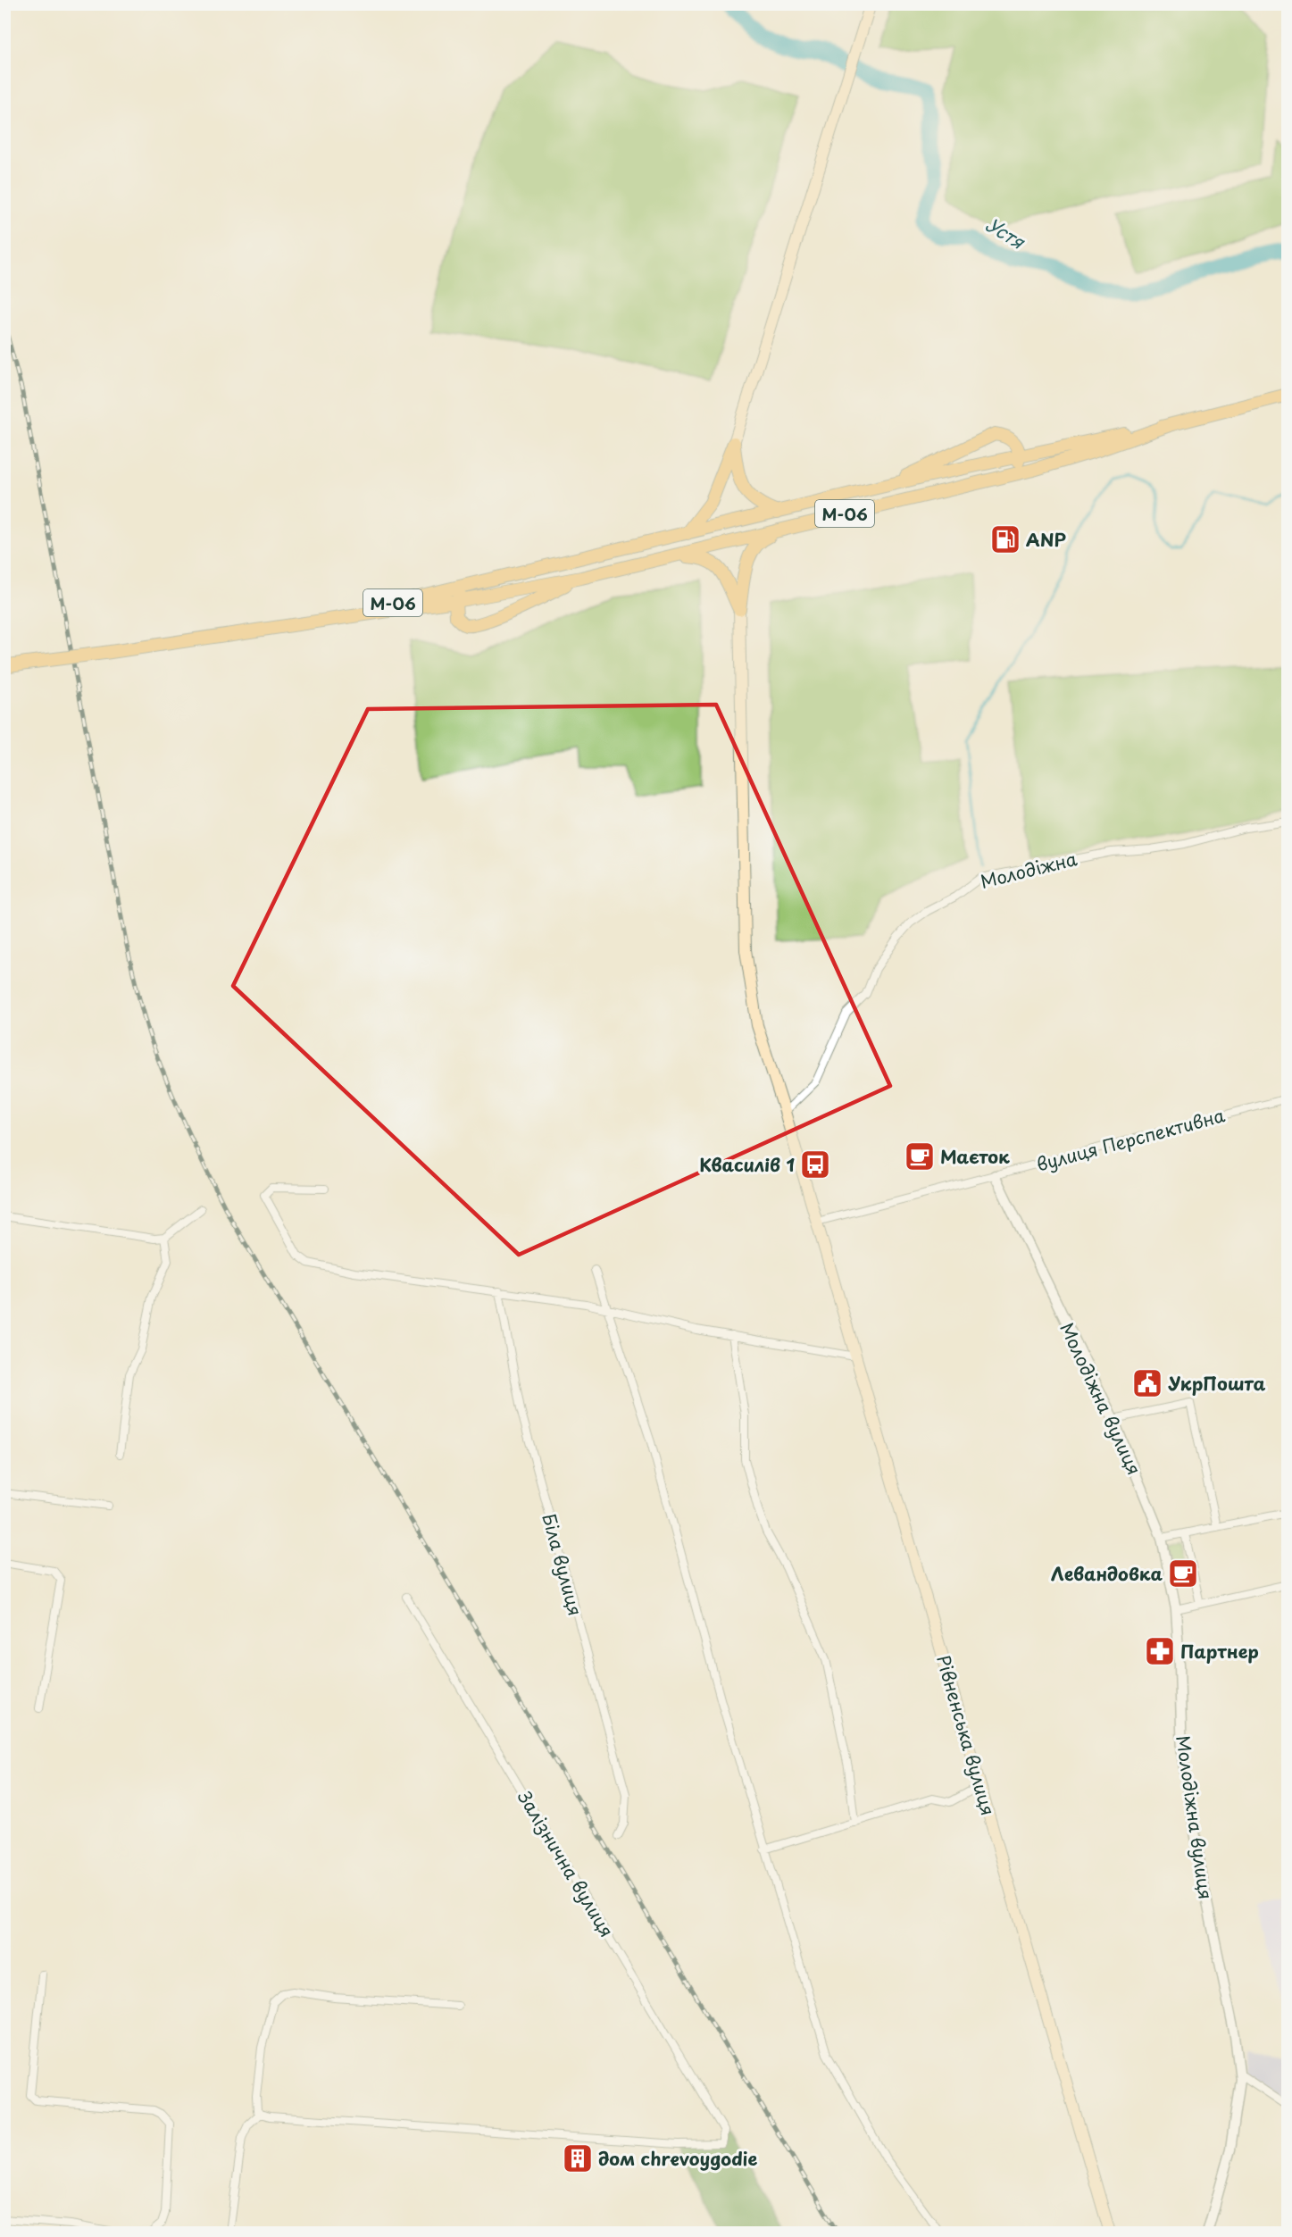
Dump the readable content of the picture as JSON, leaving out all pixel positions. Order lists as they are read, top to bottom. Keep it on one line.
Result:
{"streets":{"highway":["М-06"],"main road":["Рівненська вулиця"],"street":["Молодіжна","вулиця Перспективна","Молодіжна вулиця","Біла вулиця","Залізнична вулиця"]},"crossings":[["Молодіжна","Рівненська вулиця"],["вулиця Перспективна","Молодіжна вулиця"],["вулиця Перспективна","Рівненська вулиця"]],"water":["Устя"],"places":{"fuel station":["ANP"],"cafe":["Маєток","Левандовка"],"bus stop":["Квасилів 1"],"public building":["УкрПошта"],"pharmacy":["Партнер"],"building":["дом chrevoygodie"]}}
